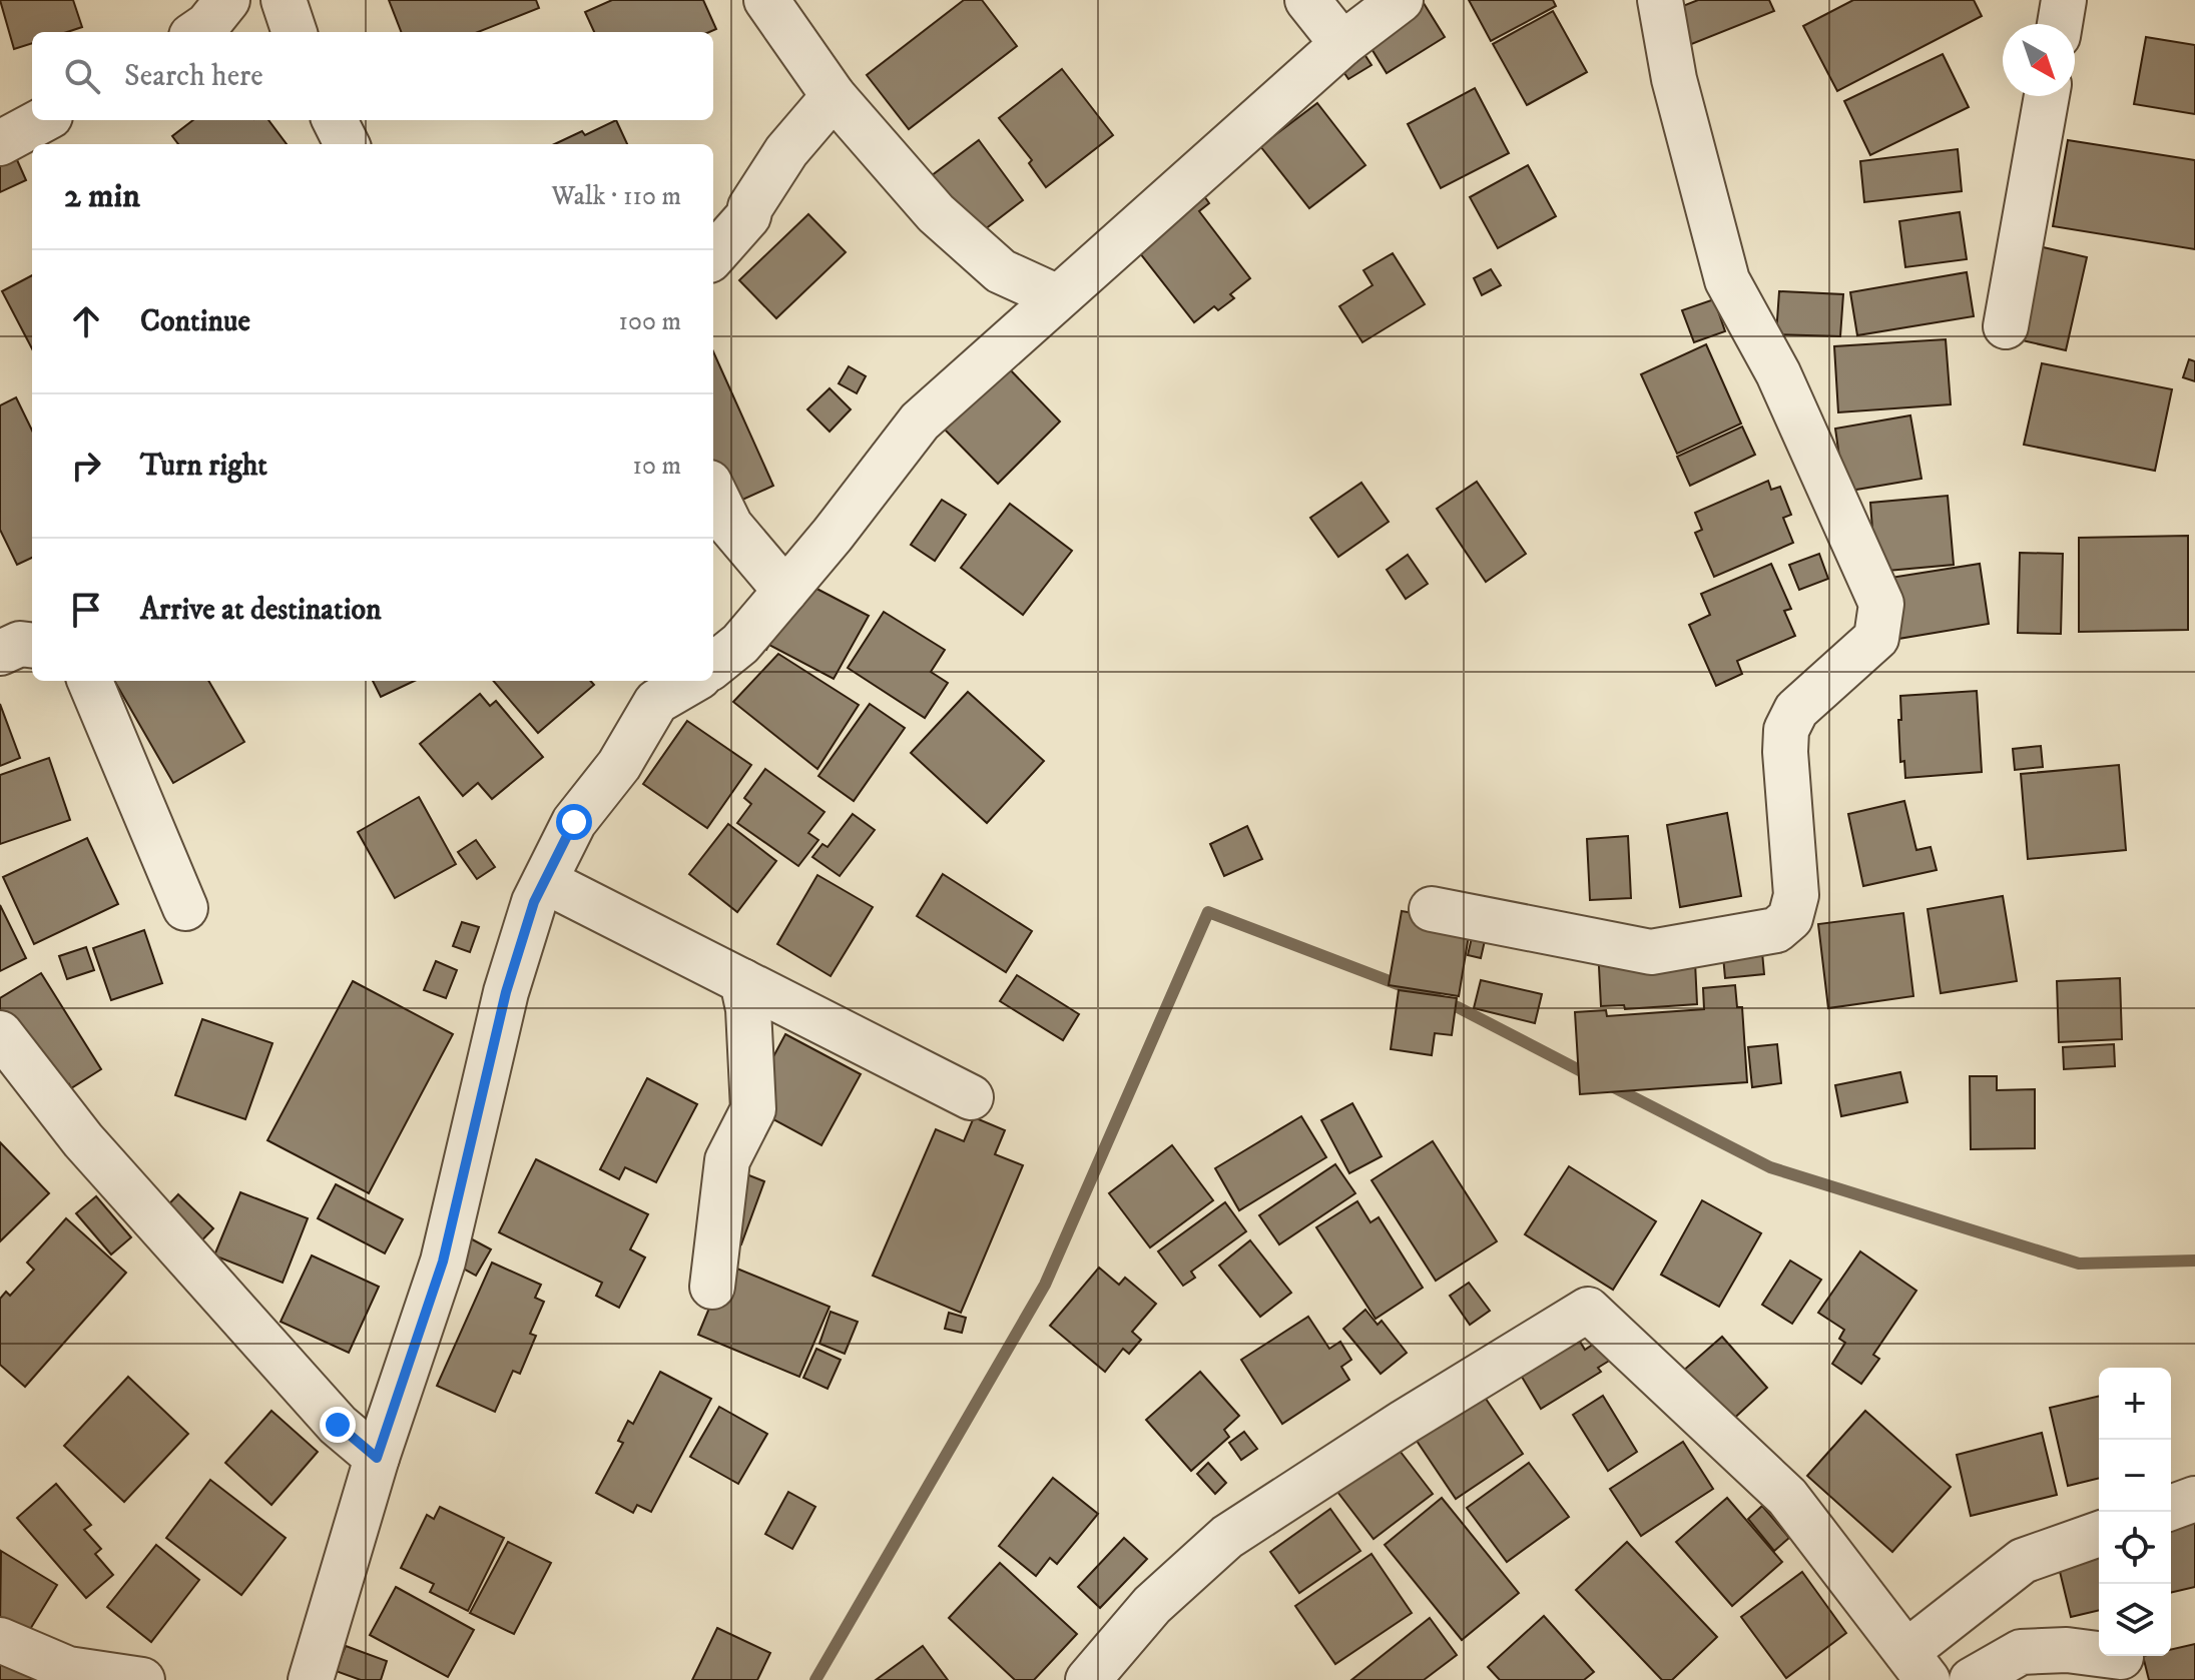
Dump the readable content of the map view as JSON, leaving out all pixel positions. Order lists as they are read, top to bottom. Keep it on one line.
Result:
{"north":"bottom right","page":{"search":"Search here","heading":["2 min","Walk · 110 m"],"list":[["Continue","100 m"],["Turn right","10 m"],"Arrive at destination"],"map_buttons":["+","−"]}}
